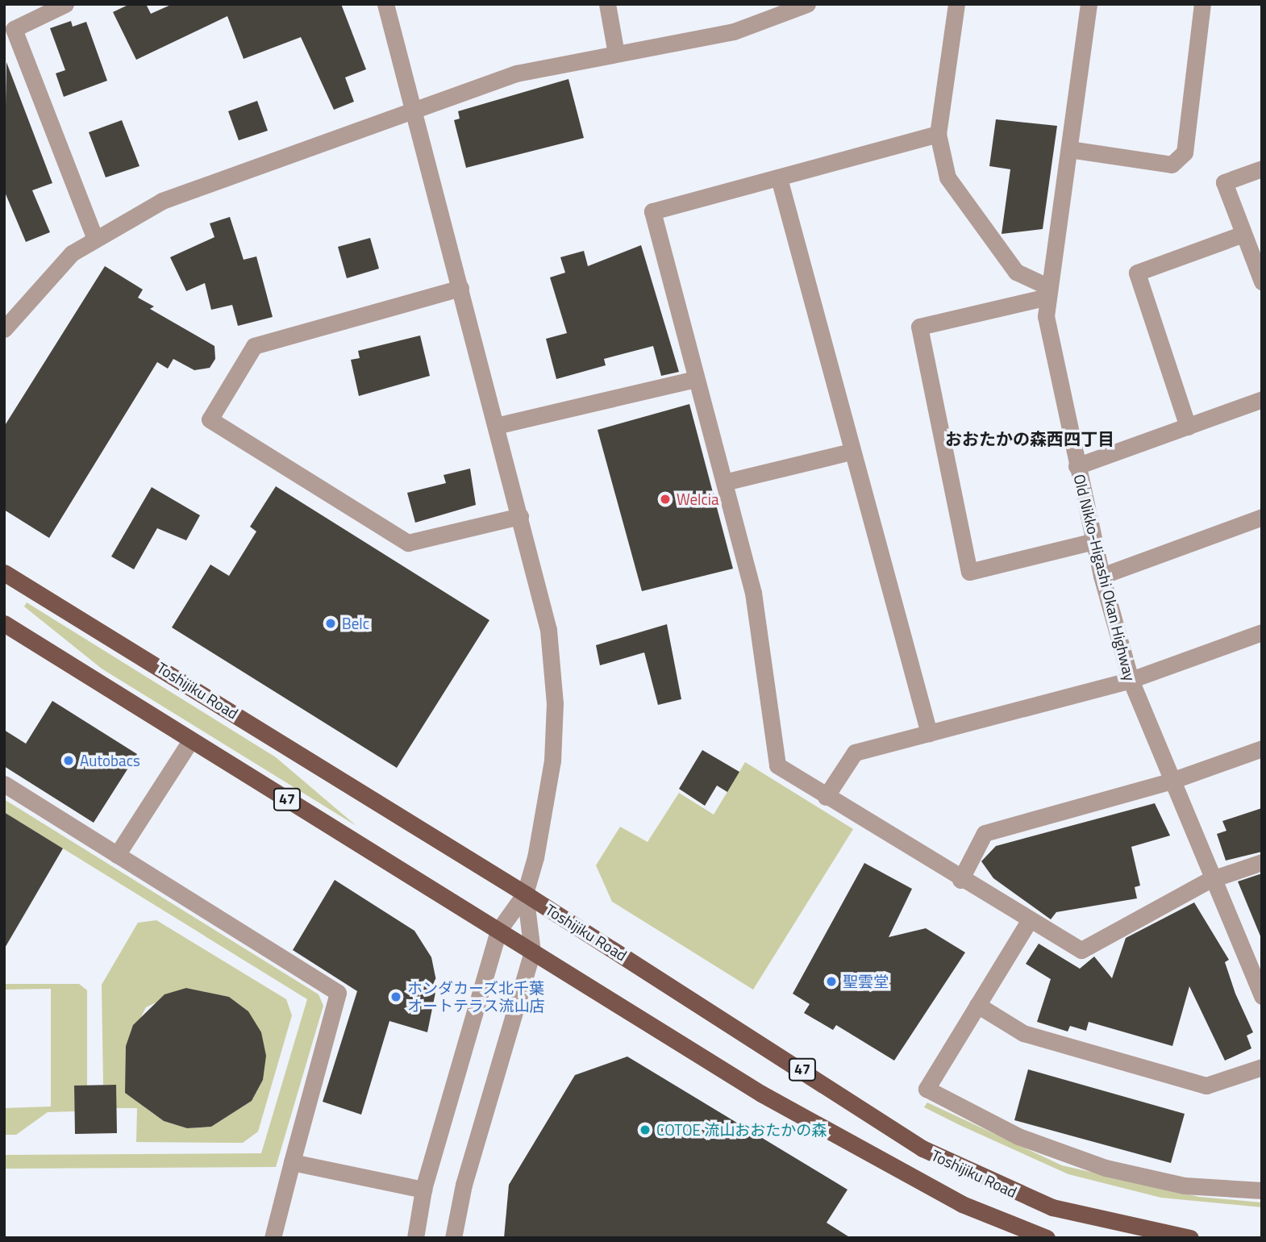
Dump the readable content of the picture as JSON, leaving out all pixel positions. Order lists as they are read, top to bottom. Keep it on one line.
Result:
{"streets":{"main road":["Toshijiku Road","47"],"street":["Old Nikko-Higashi Okan Highway"]},"districts":["おおたかの森西四丁目"],"places":["Welcia","Belc","Autobacs","聖雲堂","ホンダカーズ北千葉 オートテラス流山店","COTOE 流山おおたかの森"]}
